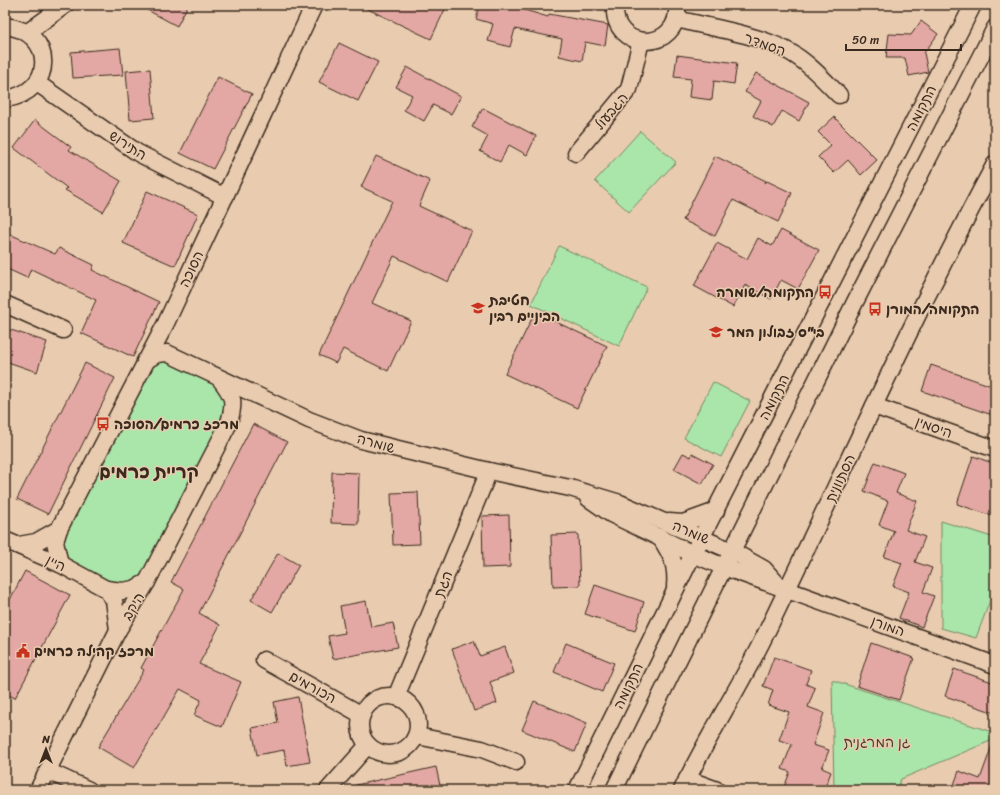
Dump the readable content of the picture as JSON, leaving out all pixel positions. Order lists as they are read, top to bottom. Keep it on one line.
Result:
{"streets":{"street":["הסמדר","התקומה","הגבעול","התירוש","הסוכה","היסמין","שומרה","הסתוונית","היין","הגת","היקב","המורן","הכורמים"]},"crossings":[["התקומה","שומרה"],["התקומה","המורן"],["התירוש","הסוכה"],["הסוכה","שומרה"],["הסוכה","היין"],["היסמין","הסתוונית"],["שומרה","הגת"],["שומרה","היקב"],["שומרה","המורן"],["הסתוונית","המורן"],["היין","היקב"],["הגת","הכורמים"]],"districts":["קריית כרמים"],"parks":["גן המרגנית"],"places":{"bus stop":["התקומה/שומרה","התקומה/המורן","מרכז כרמים/הסוכה"],"school or university":["חטיבת הביניים רבין","בי\"ס זבולון המר"],"public building":["מרכז קהילה כרמים"]},"scale_bar":"50 m","north":"top"}
